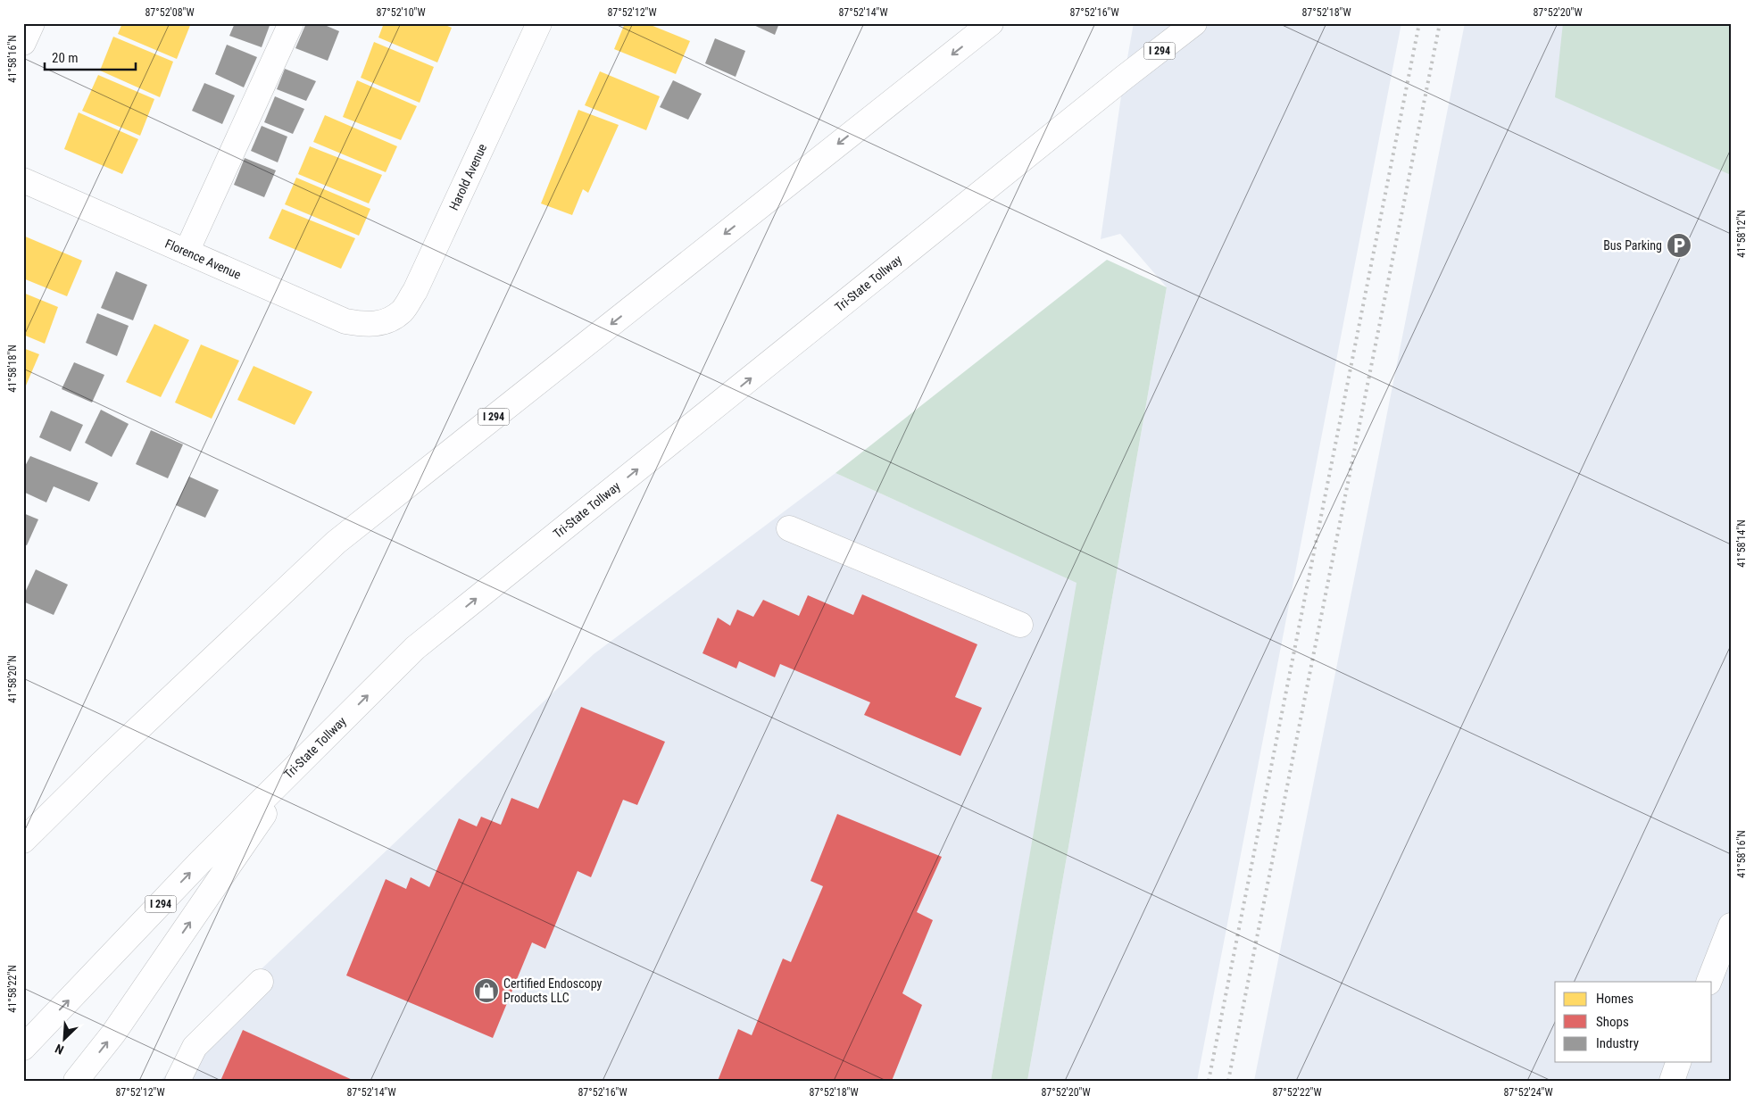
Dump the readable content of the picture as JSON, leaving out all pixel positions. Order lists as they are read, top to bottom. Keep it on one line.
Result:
{"streets":{"main road":["I 294","Harold Avenue","Florence Avenue","Tri-State Tollway"]},"crossings":[["Harold Avenue","Florence Avenue"]],"places":{"parking":["Bus Parking"],"shop":["Certified Endoscopy Products LLC"]},"legend":["Homes","Shops","Industry"],"scale_bar":"20 m","north":"bottom left","coordinates":["87°52'08\"W","87°52'10\"W","87°52'12\"W","87°52'14\"W","87°52'16\"W","87°52'18\"W","87°52'20\"W","41°58'16\"N","41°58'12\"N","41°58'18\"N","41°58'14\"N","41°58'20\"N","41°58'22\"N","87°52'22\"W","87°52'24\"W"]}
